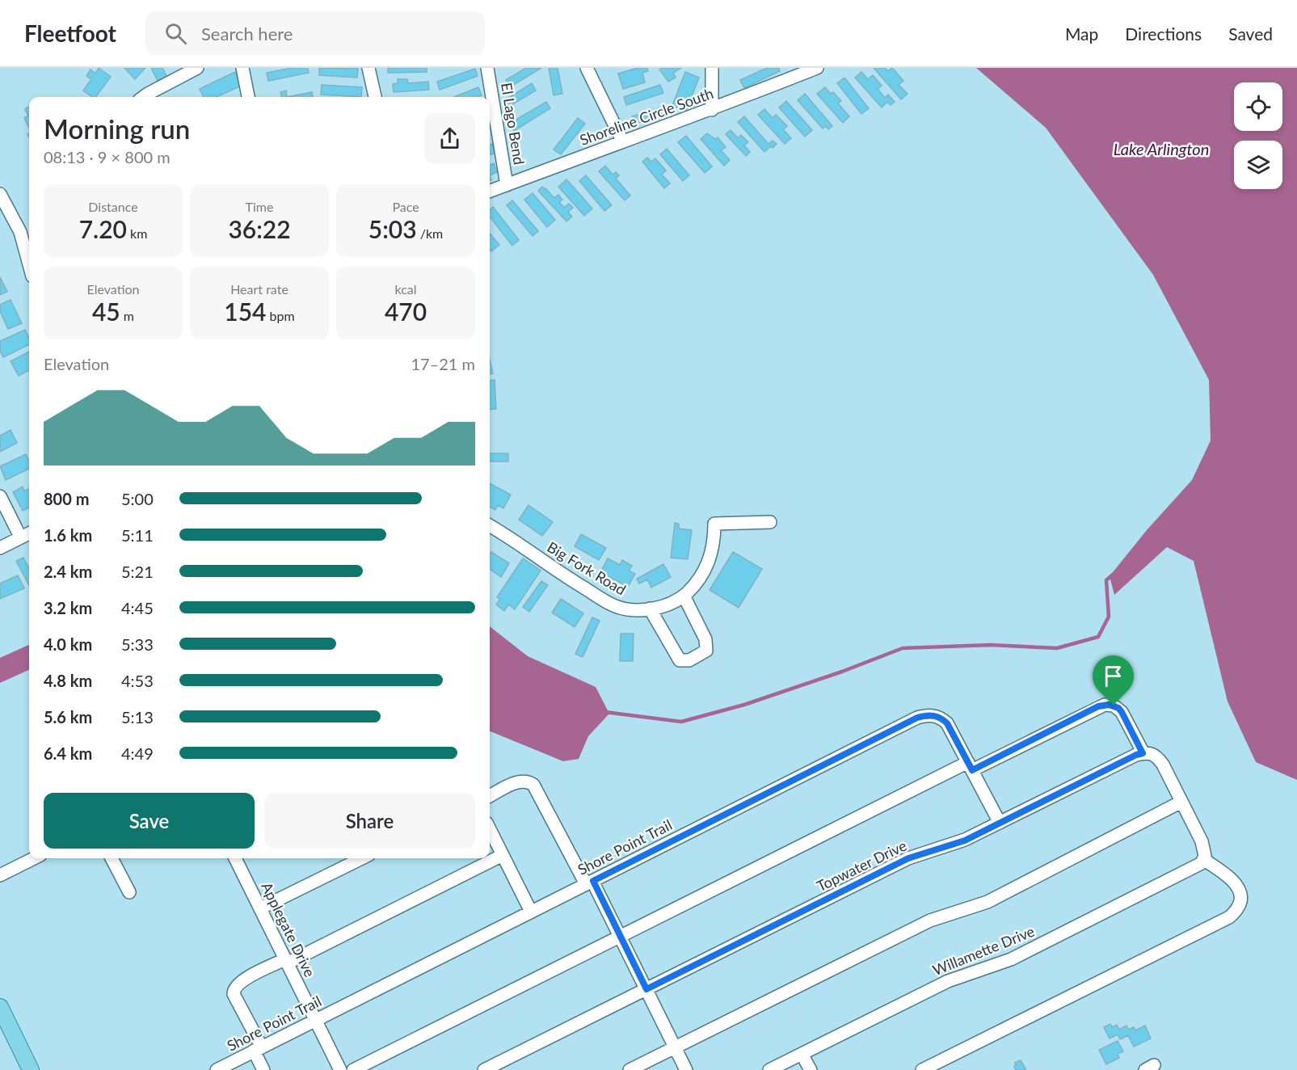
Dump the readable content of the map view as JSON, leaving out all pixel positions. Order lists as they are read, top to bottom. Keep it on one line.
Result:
{"streets":{"street":["Shoreline Circle South","El Lago Bend","Big Fork Road","Shore Point Trail","Topwater Drive","Applegate Drive","Willamette Drive"]},"crossings":[["Shoreline Circle South","El Lago Bend"],["Shore Point Trail","Topwater Drive"],["Shore Point Trail","Applegate Drive"]],"water":["Lake Arlington"],"page":{"header":"Fleetfoot","search":"Search here","nav":["Map","Directions","Saved"],"heading":["Morning run","08:13 · 9 × 800 m"],"stats":[["Distance","7.20 km"],["Time","36:22"],["Pace","5:03 /km"],["Elevation","45 m"],["Heart rate","154 bpm"],["kcal","470"]],"chart":["Elevation","17–21 m"],"list":[{"name":"800 m","note":"5:00"},{"name":"1.6 km","note":"5:11"},{"name":"2.4 km","note":"5:21"},{"name":"3.2 km","note":"4:45"},{"name":"4.0 km","note":"5:33"},{"name":"4.8 km","note":"4:53"},{"name":"5.6 km","note":"5:13"},{"name":"6.4 km","note":"4:49"}],"buttons":["Save","Share"]}}
